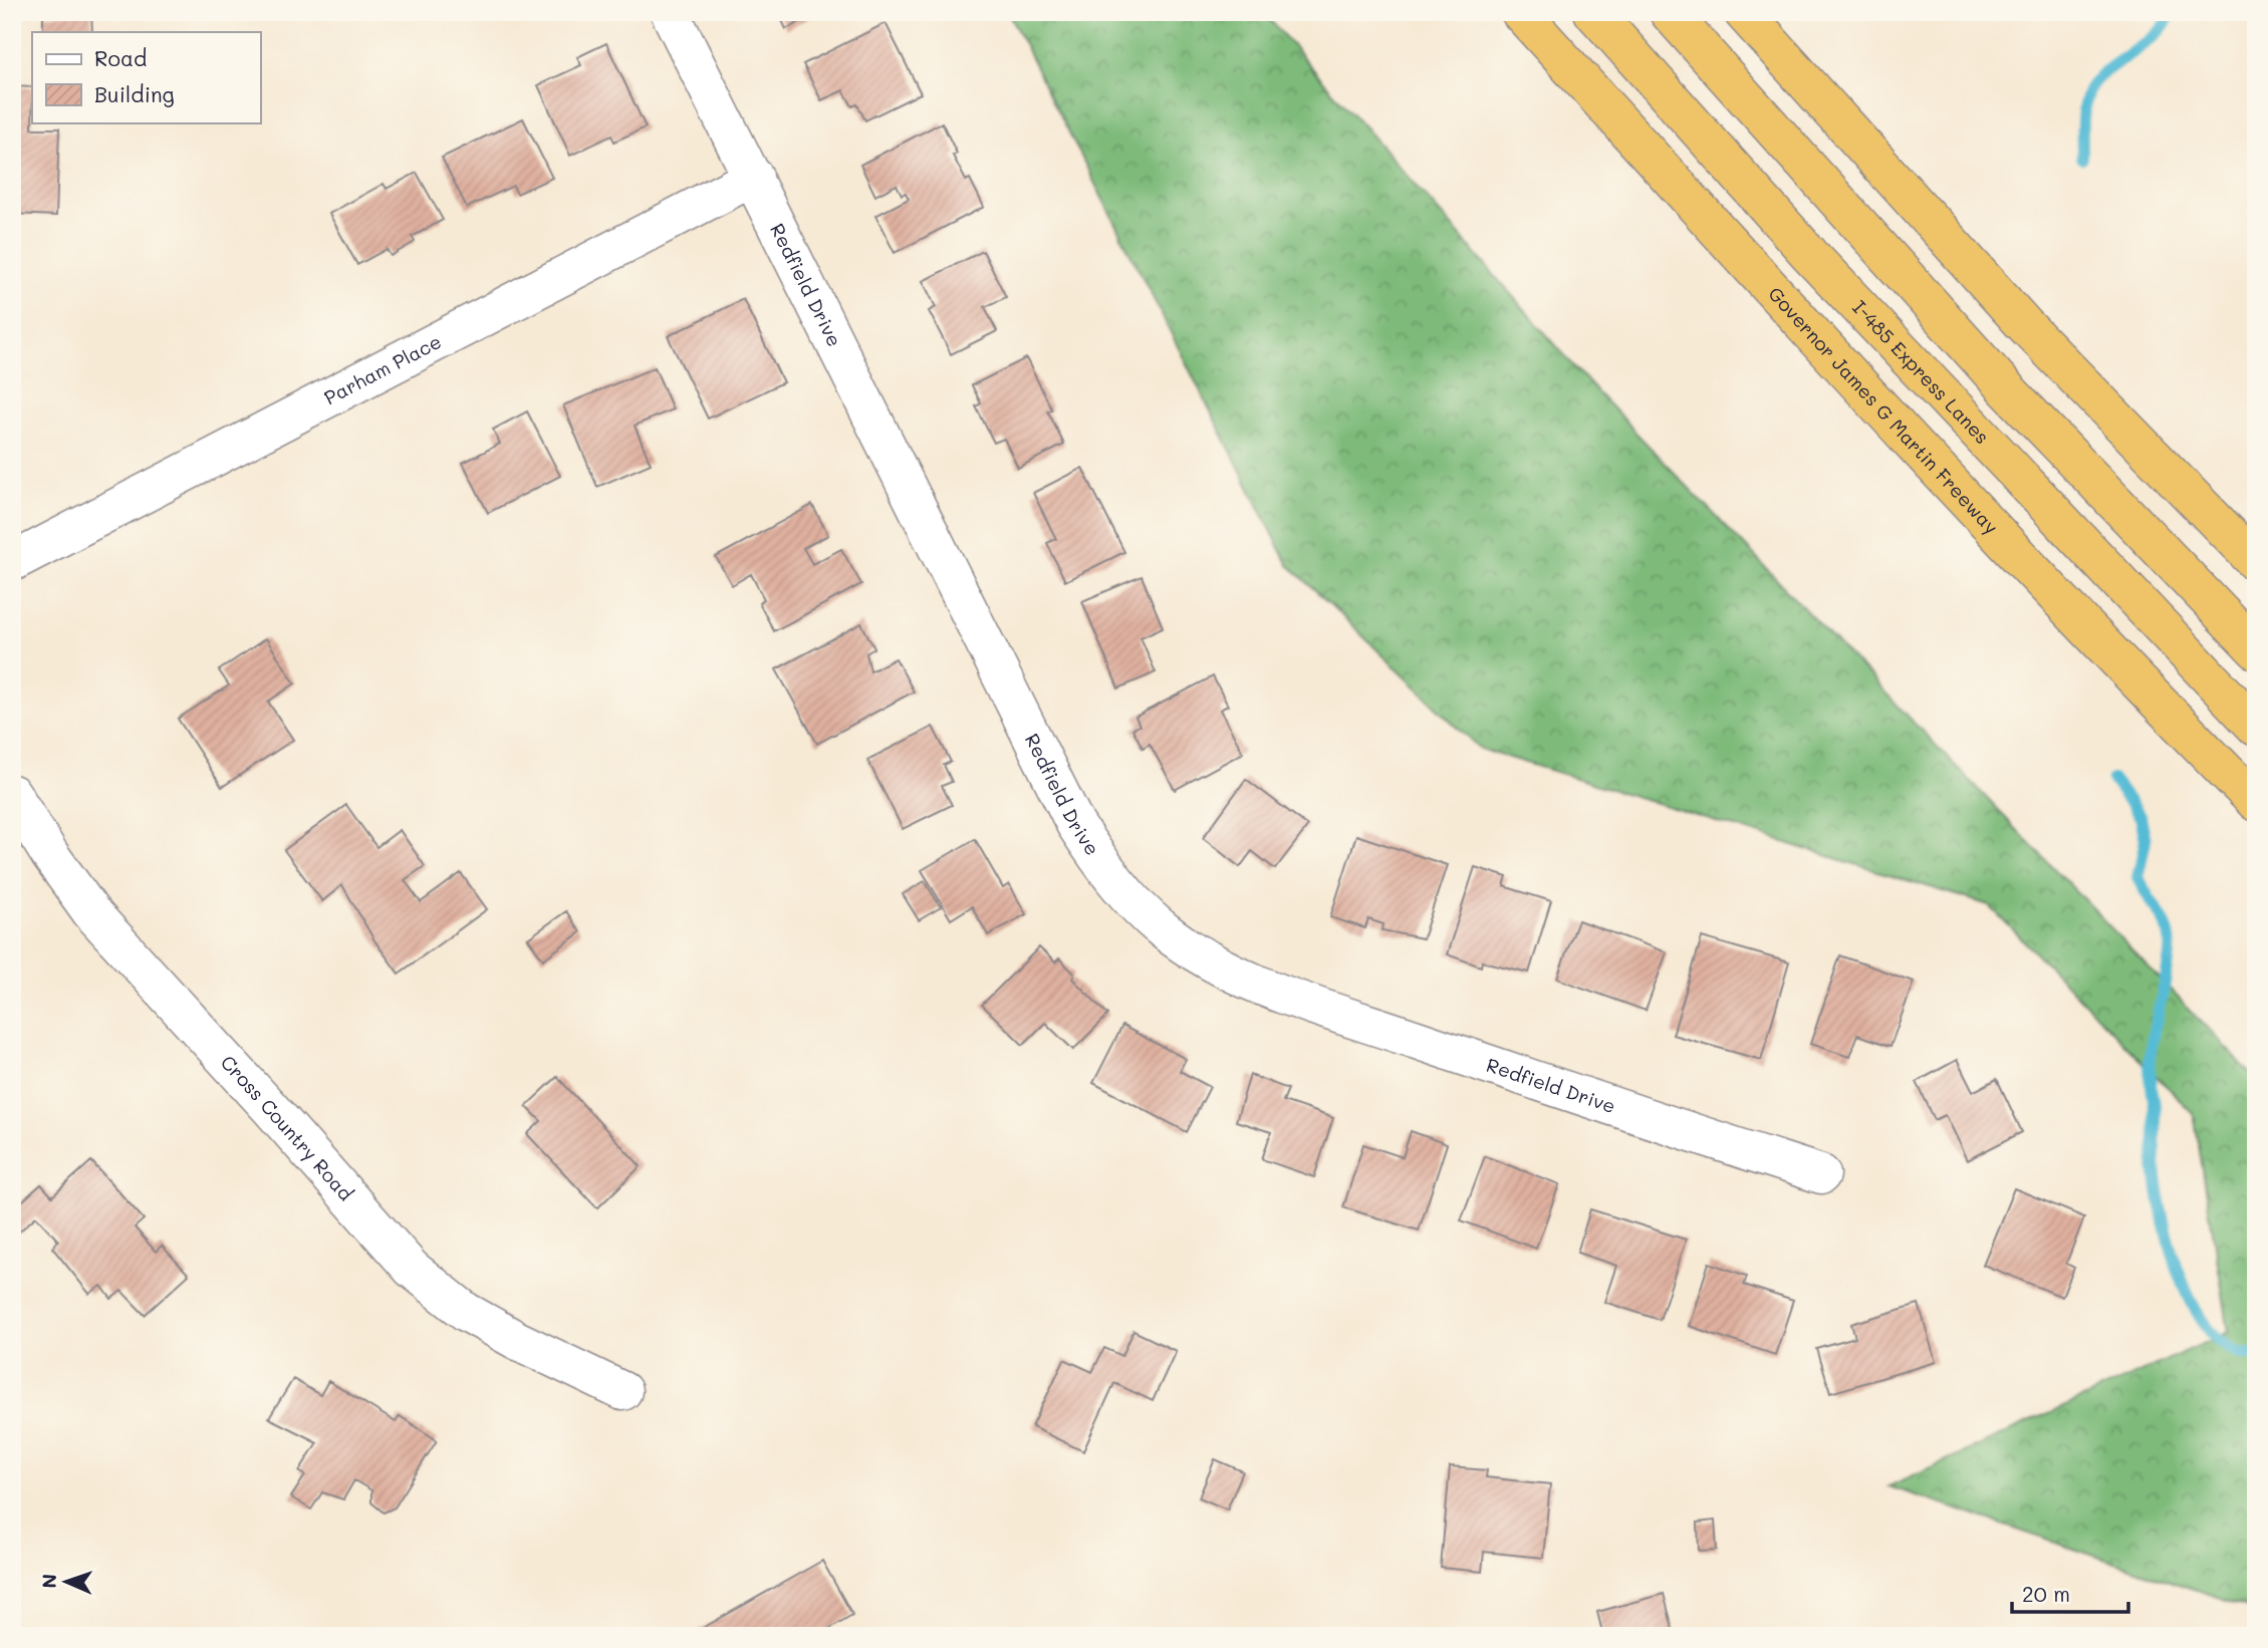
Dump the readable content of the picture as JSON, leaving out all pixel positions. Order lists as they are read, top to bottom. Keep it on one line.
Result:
{"streets":{"highway":["I-485 Express Lanes","Governor James G Martin Freeway"],"street":["Redfield Drive","Parham Place","Cross Country Road"]},"crossings":[["Redfield Drive","Parham Place"]],"legend":["Road","Building"],"scale_bar":"20 m","north":"left"}
